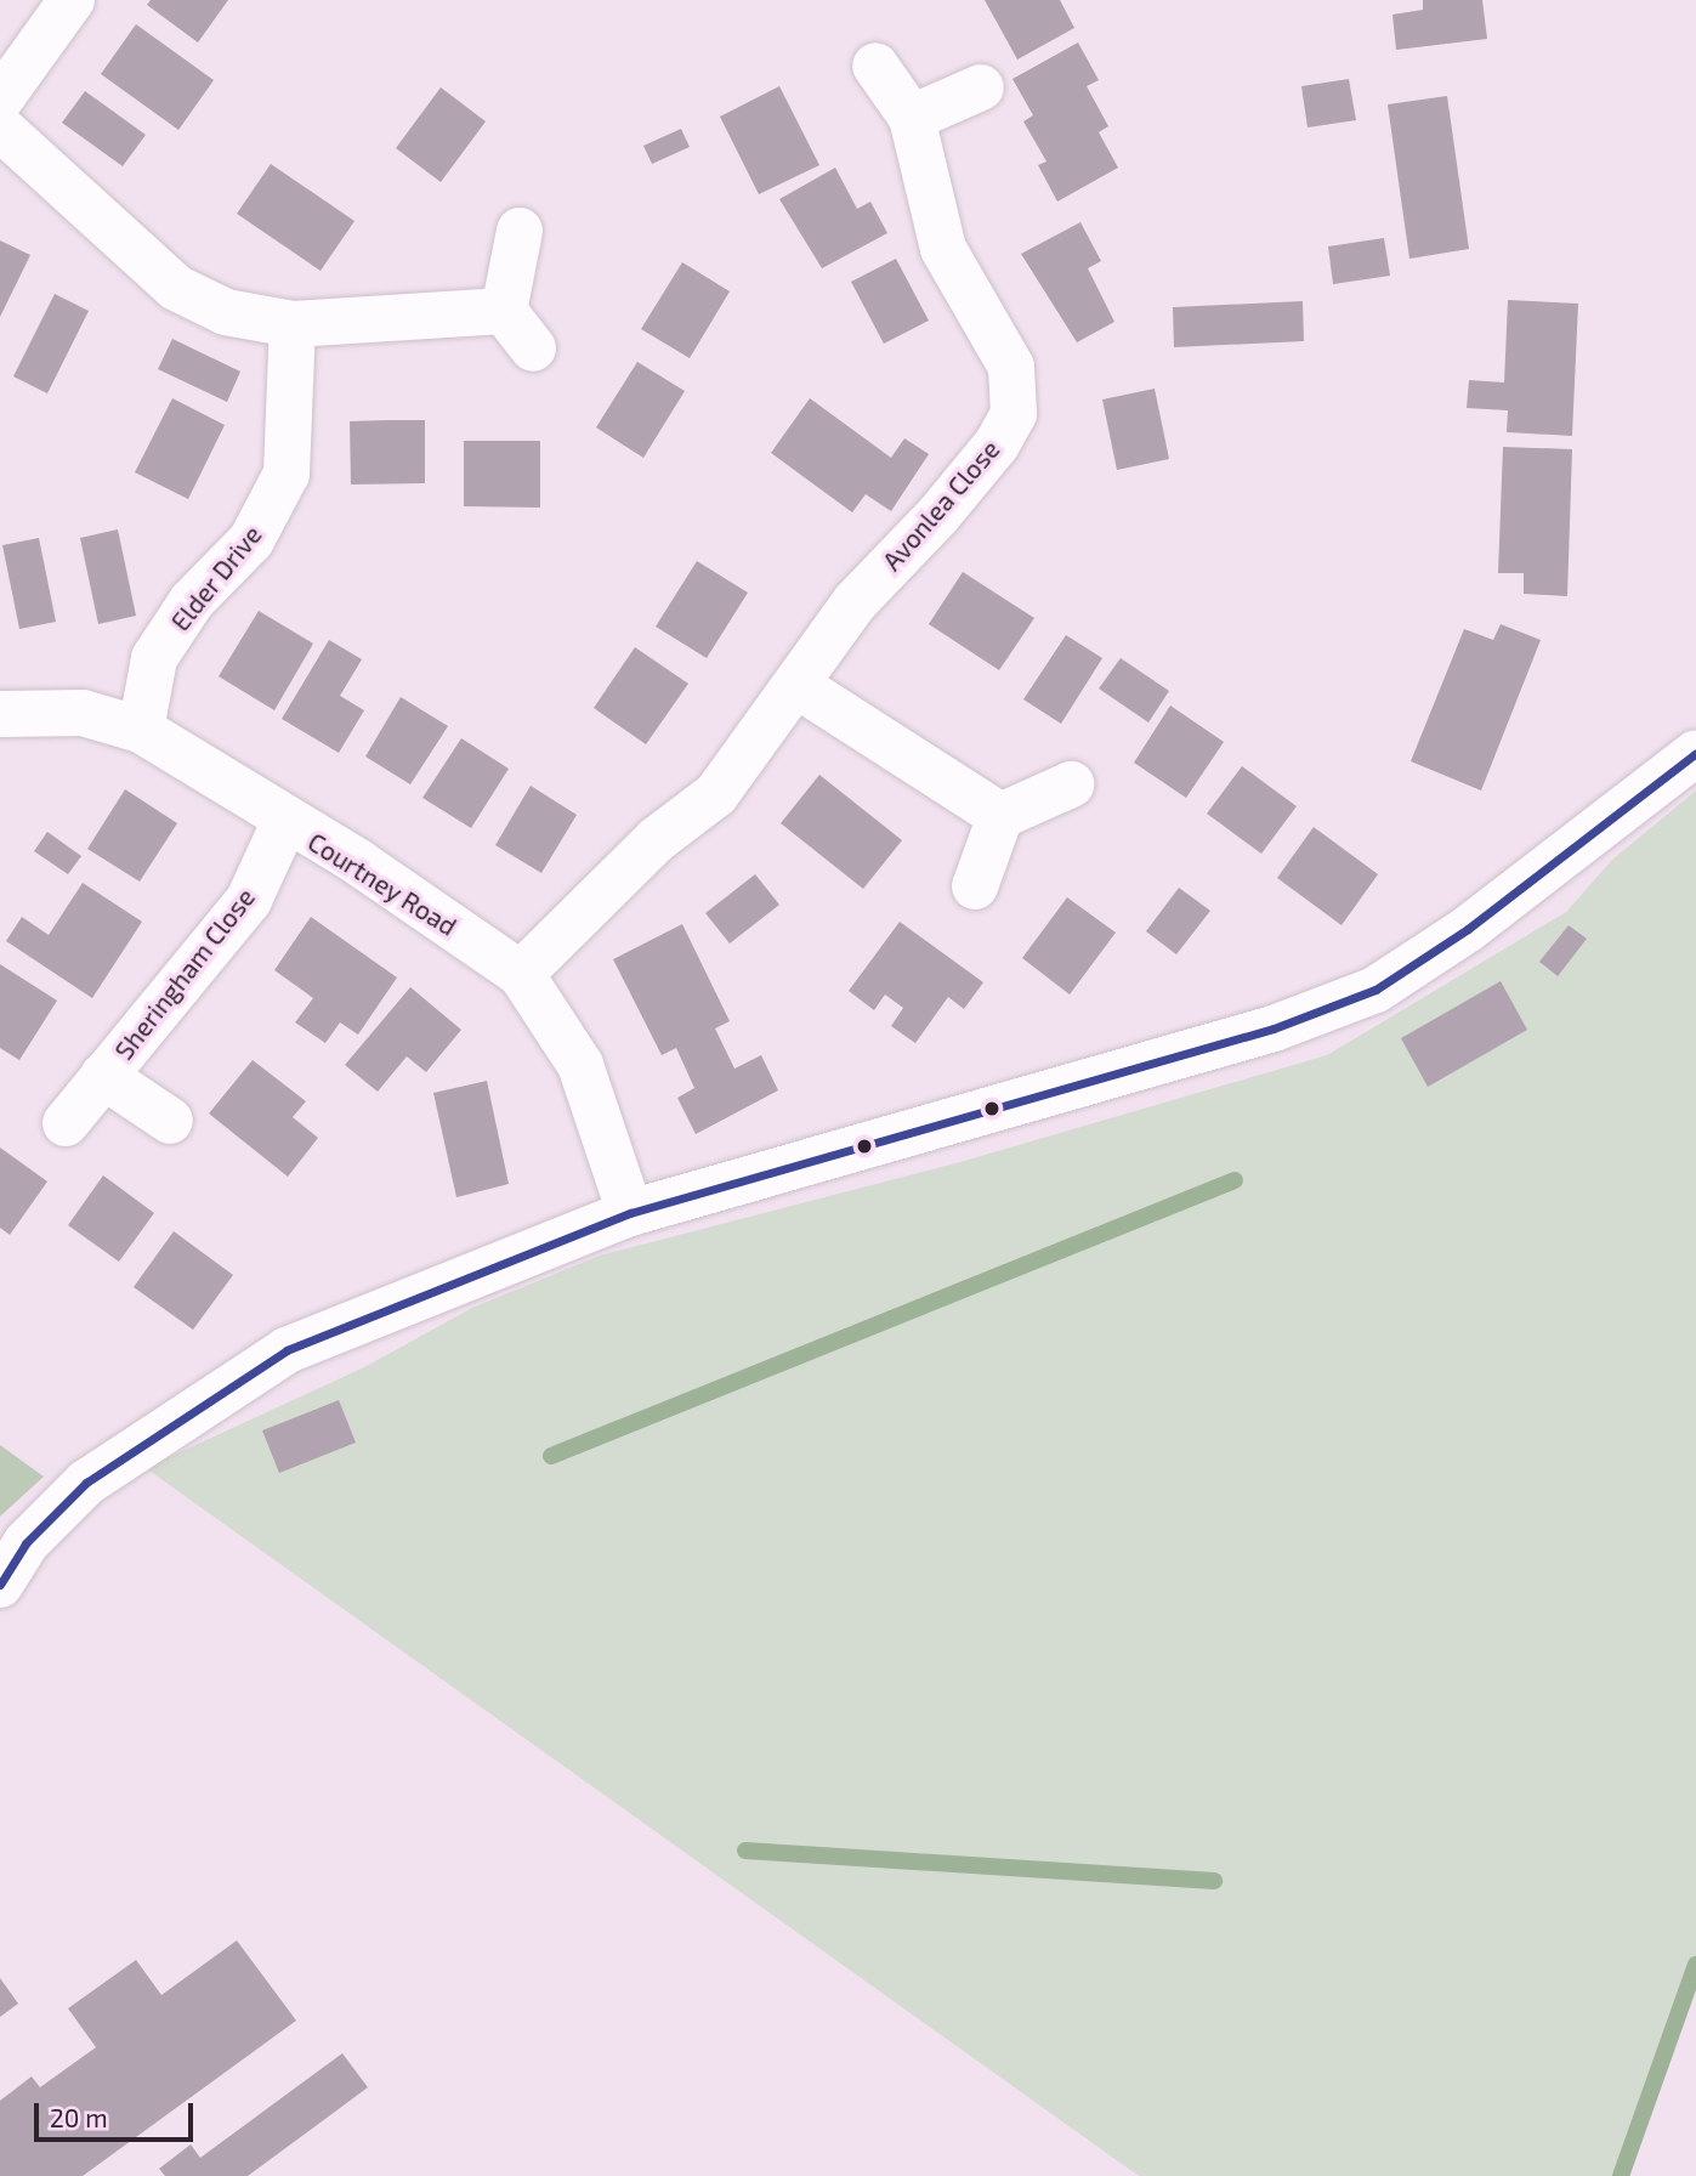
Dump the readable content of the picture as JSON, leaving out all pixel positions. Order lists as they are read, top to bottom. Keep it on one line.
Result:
{"streets":{"street":["Avonlea Close","Elder Drive","Courtney Road","Sheringham Close"]},"crossings":[["Avonlea Close","Courtney Road"],["Elder Drive","Courtney Road"],["Courtney Road","Sheringham Close"]],"scale_bar":"20 m"}
